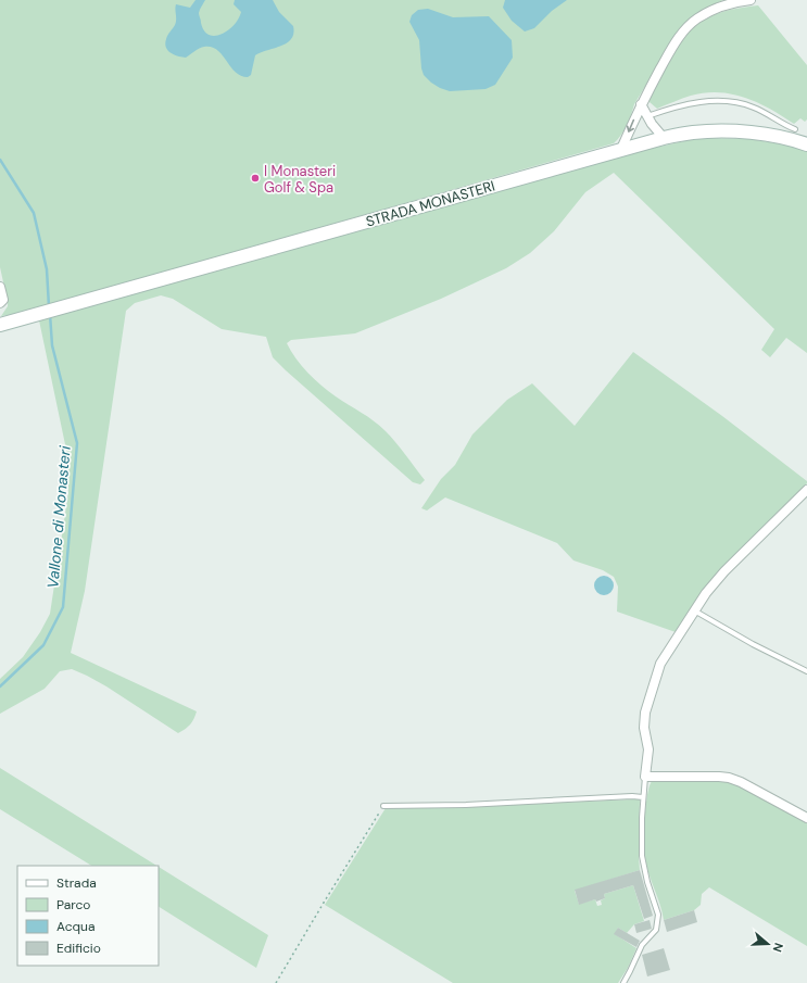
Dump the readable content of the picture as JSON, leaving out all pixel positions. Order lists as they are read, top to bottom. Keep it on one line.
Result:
{"streets":{"main road":["STRADA MONASTERI"]},"water":["Vallone di Monasteri"],"places":["I Monasteri Golf & Spa"],"legend":["Strada","Parco","Acqua","Edificio"],"north":"right"}
